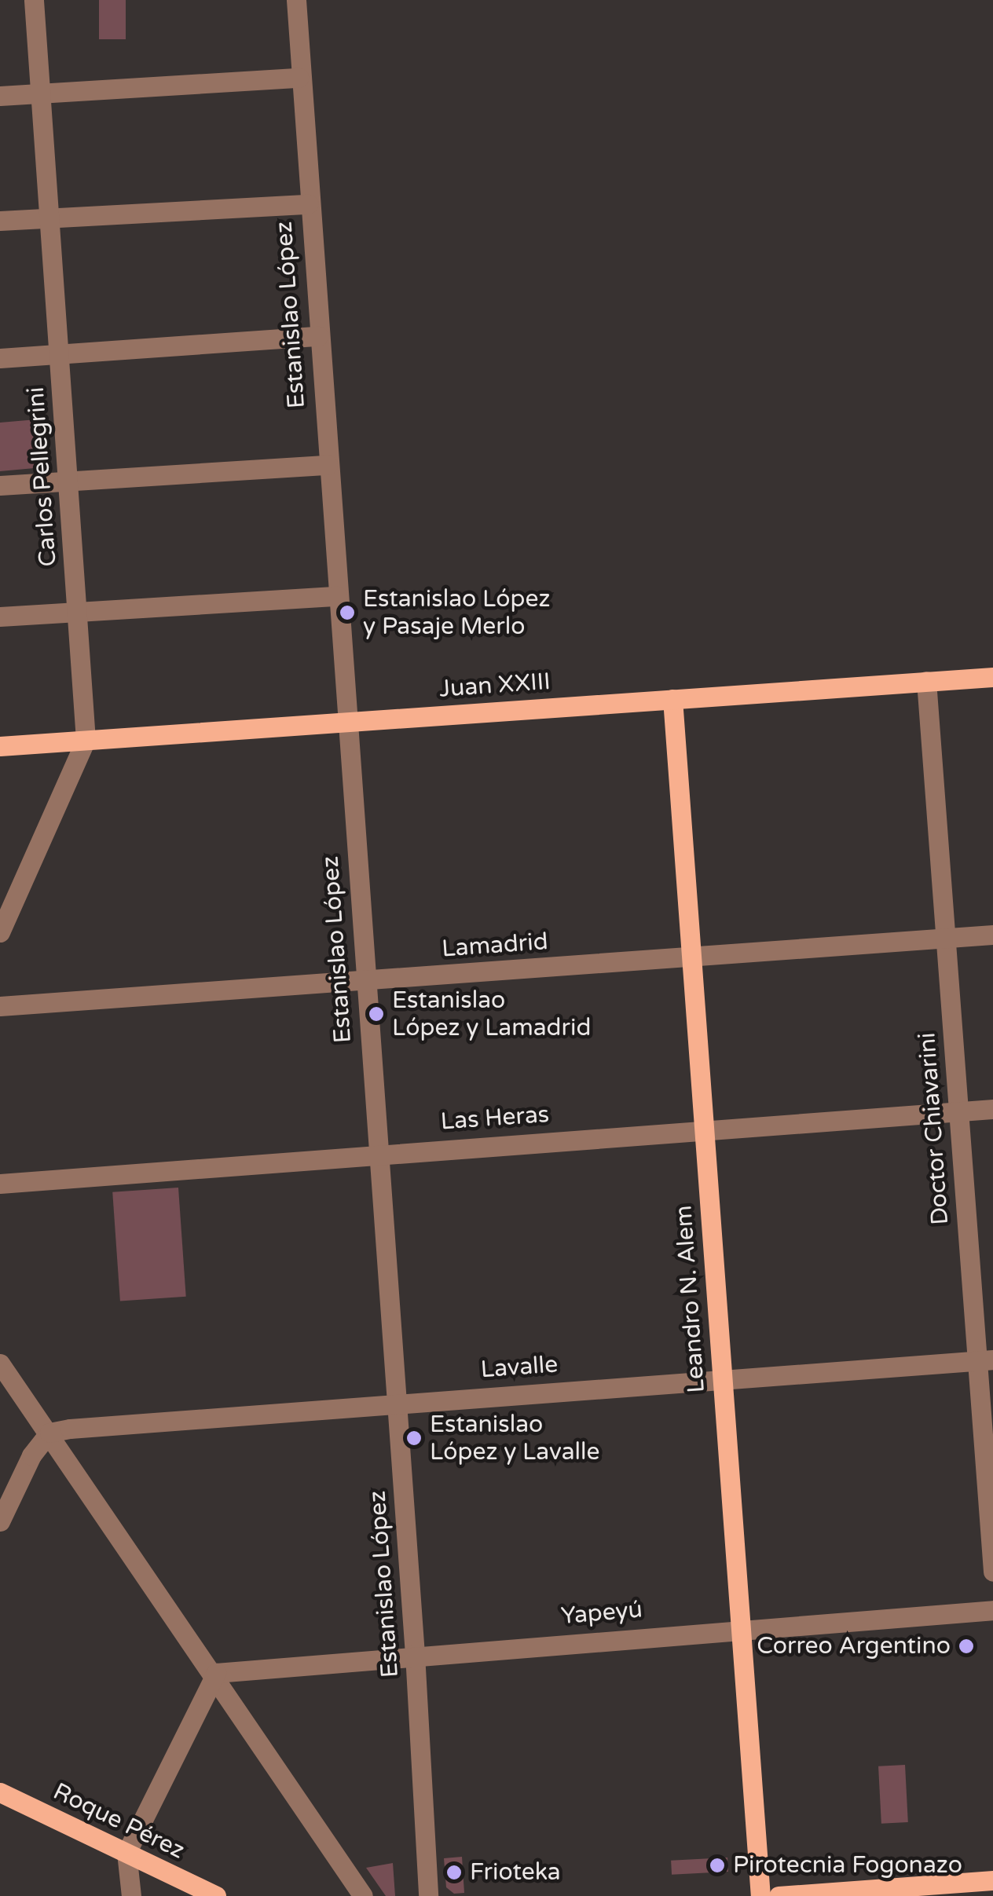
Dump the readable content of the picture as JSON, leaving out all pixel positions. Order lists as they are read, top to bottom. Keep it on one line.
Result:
{"streets":{"main road":["Juan XXIII","Leandro N. Alem","Roque Pérez"],"street":["Estanislao López","Carlos Pellegrini","Lamadrid","Las Heras","Doctor Chiavarini","Lavalle","Yapeyú"]},"crossings":[["Estanislao López","Juan XXIII"],["Estanislao López","Lamadrid"],["Estanislao López","Las Heras"],["Estanislao López","Lavalle"],["Estanislao López","Yapeyú"],["Carlos Pellegrini","Juan XXIII"],["Juan XXIII","Doctor Chiavarini"],["Juan XXIII","Leandro N. Alem"],["Lamadrid","Doctor Chiavarini"],["Lamadrid","Leandro N. Alem"],["Las Heras","Doctor Chiavarini"],["Las Heras","Leandro N. Alem"],["Doctor Chiavarini","Lavalle"],["Leandro N. Alem","Lavalle"],["Leandro N. Alem","Yapeyú"]],"places":["Estanislao López y Pasaje Merlo","Estanislao López y Lamadrid","Estanislao López y Lavalle","Correo Argentino","Pirotecnia Fogonazo","Frioteka"]}
